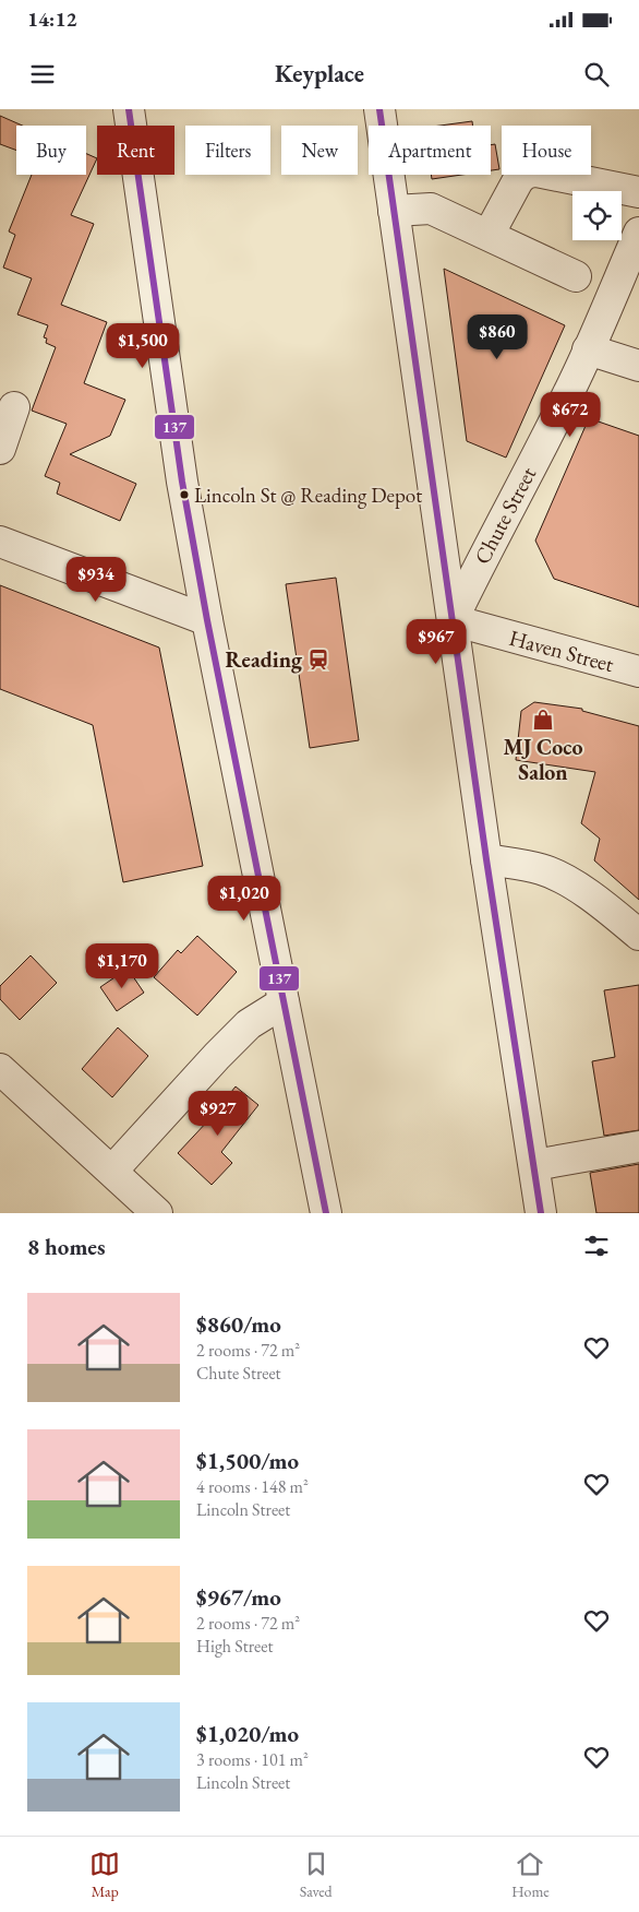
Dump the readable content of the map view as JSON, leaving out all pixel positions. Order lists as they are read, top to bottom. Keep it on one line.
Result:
{"streets":{"street":["Chute Street","Haven Street"]},"crossings":[["Chute Street","Haven Street"]],"places":{"other":["Lincoln St @ Reading Depot"],"station":["Reading"],"shop":["MJ Coco Salon"]},"lines":["transit line 137"],"page":{"status":"14:12","header":"Keyplace","chip":["Buy","Rent","Filters","New","Apartment","House"],"price":["$860","$1,500","$672","$934","$967","$1,020","$1,170","$927"],"heading":"8 homes","list":[{"name":"$860/mo","note":"2 rooms · 72 m² · Chute Street"},{"name":"$1,500/mo","note":"4 rooms · 148 m² · Lincoln Street"},{"name":"$967/mo","note":"2 rooms · 72 m² · High Street"},{"name":"$1,020/mo","note":"3 rooms · 101 m² · Lincoln Street"}],"tabs":["Map","Saved","Home"]}}
